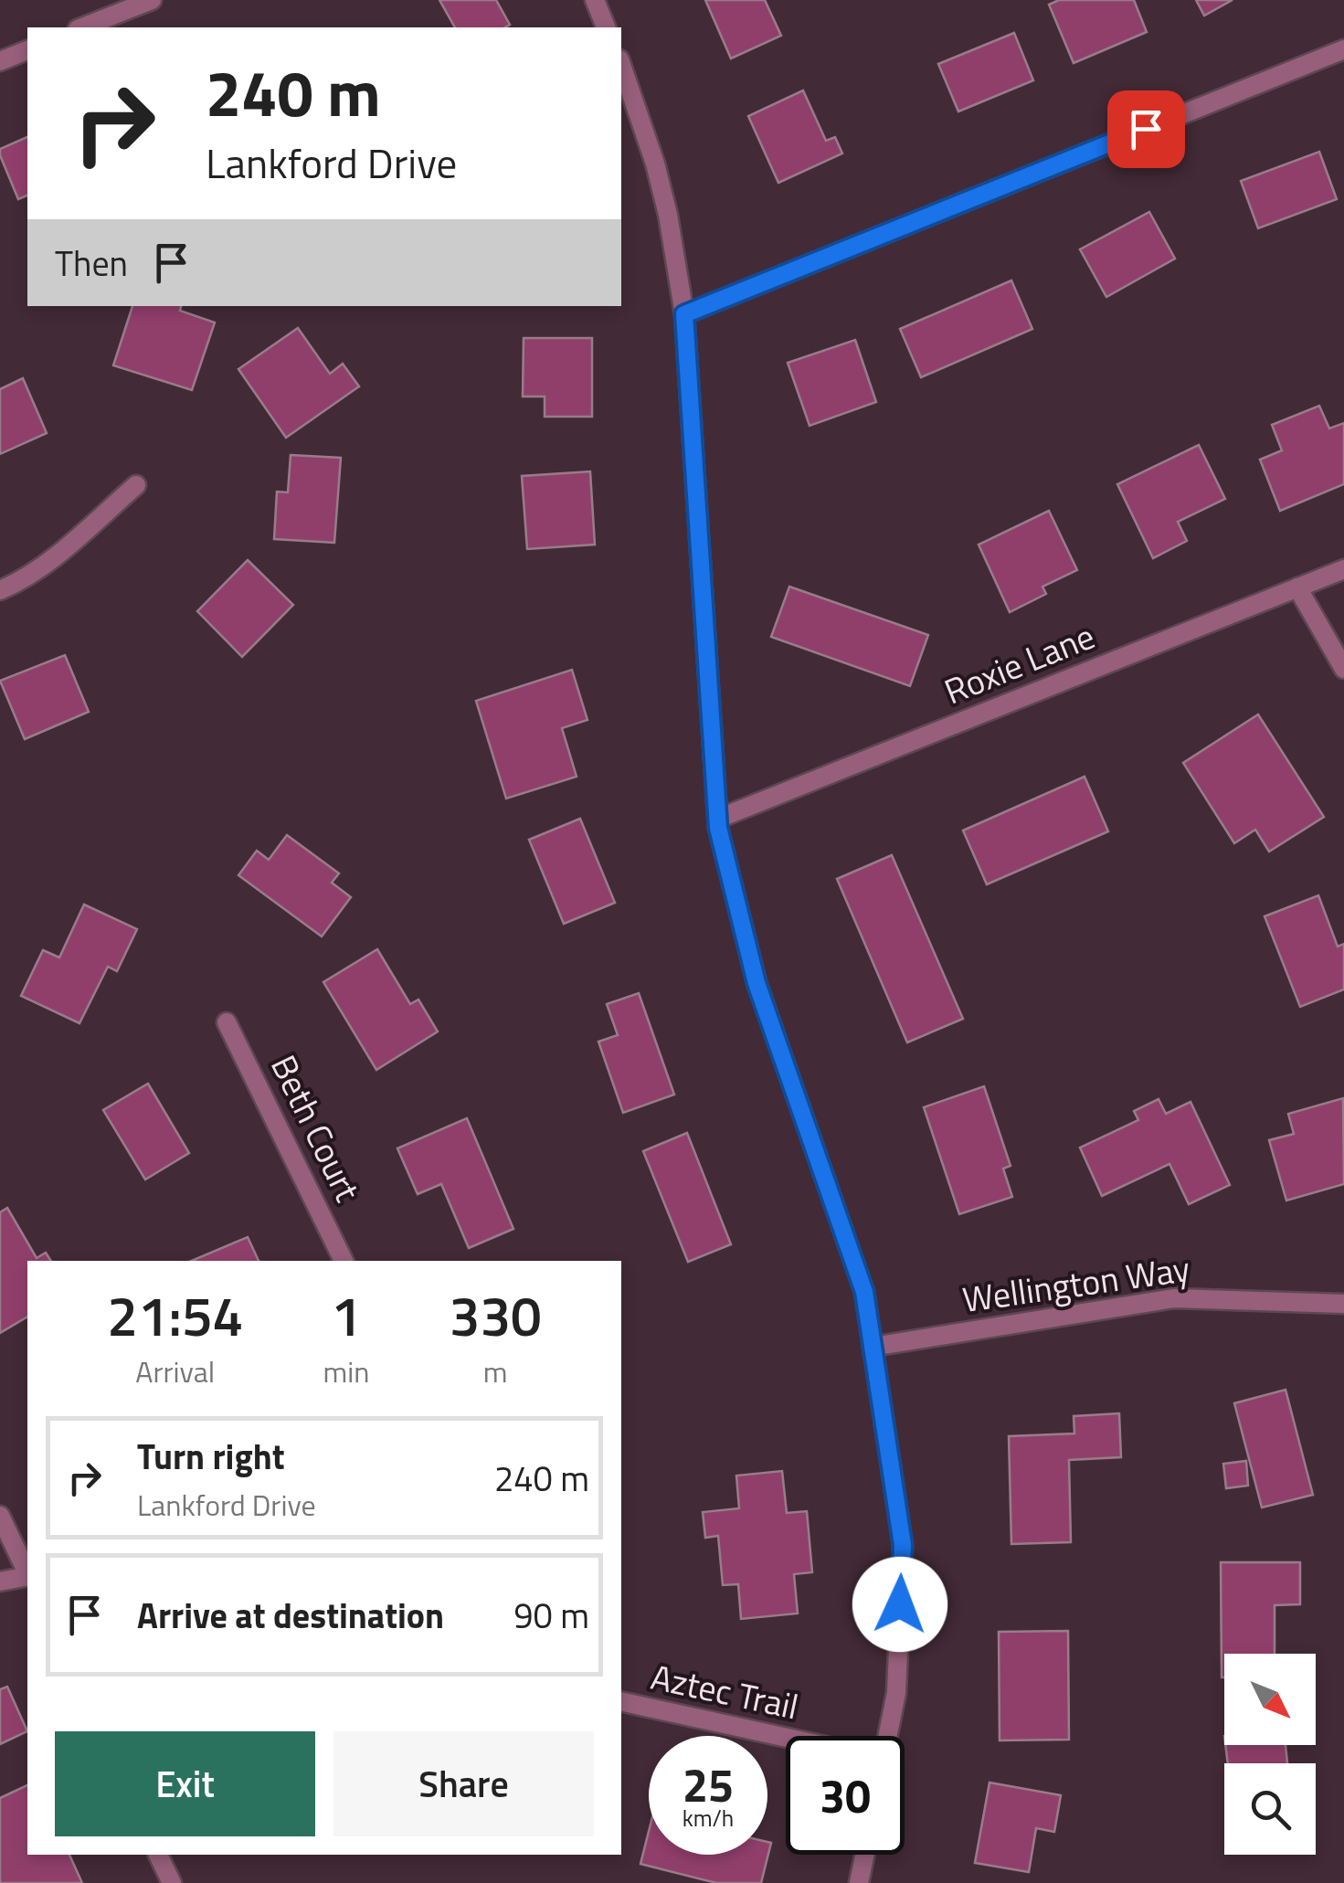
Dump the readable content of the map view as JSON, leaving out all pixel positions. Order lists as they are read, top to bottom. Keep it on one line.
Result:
{"streets":{"street":["Roxie Lane","Beth Court","Wellington Way","Aztec Trail"]},"north":"bottom right","page":{"turn":["240 m","Lankford Drive"],"then":"Then","eta":["21:54","Arrival","1","min","330","m"],"list":[{"name":"Turn right","note":"Lankford Drive","value":"240 m"},{"name":"Arrive at destination","value":"90 m"}],"buttons":["Exit","Share"],"speed":"25 km/h","limit":"30"}}
